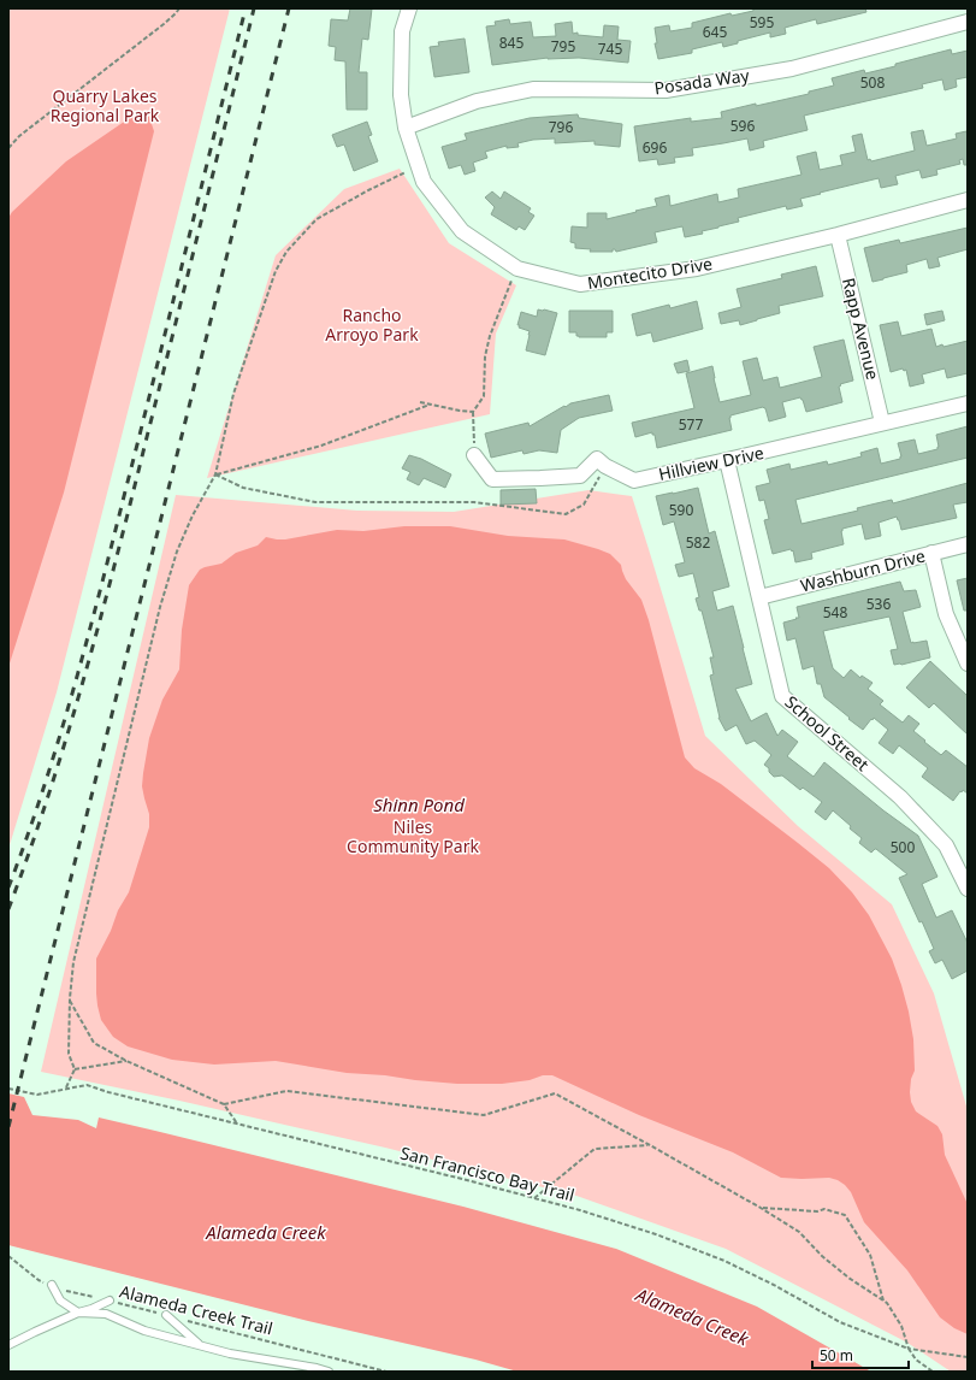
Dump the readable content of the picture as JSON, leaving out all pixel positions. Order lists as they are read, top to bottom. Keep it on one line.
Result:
{"streets":{"street":["Posada Way","Montecito Drive","Rapp Avenue","Hillview Drive","Washburn Drive","School Street"],"path":["San Francisco Bay Trail","Alameda Creek Trail"]},"crossings":[["Posada Way","Montecito Drive"],["Montecito Drive","Rapp Avenue"],["Rapp Avenue","Hillview Drive"],["Hillview Drive","School Street"],["Washburn Drive","School Street"]],"water":["Shinn Pond","Alameda Creek"],"parks":["Quarry Lakes Regional Park","Rancho Arroyo Park","Niles Community Park"],"house_numbers":["595","645","845","795","745","508","596","796","696","577","590","582","536","548","500"],"scale_bar":"50 m"}
